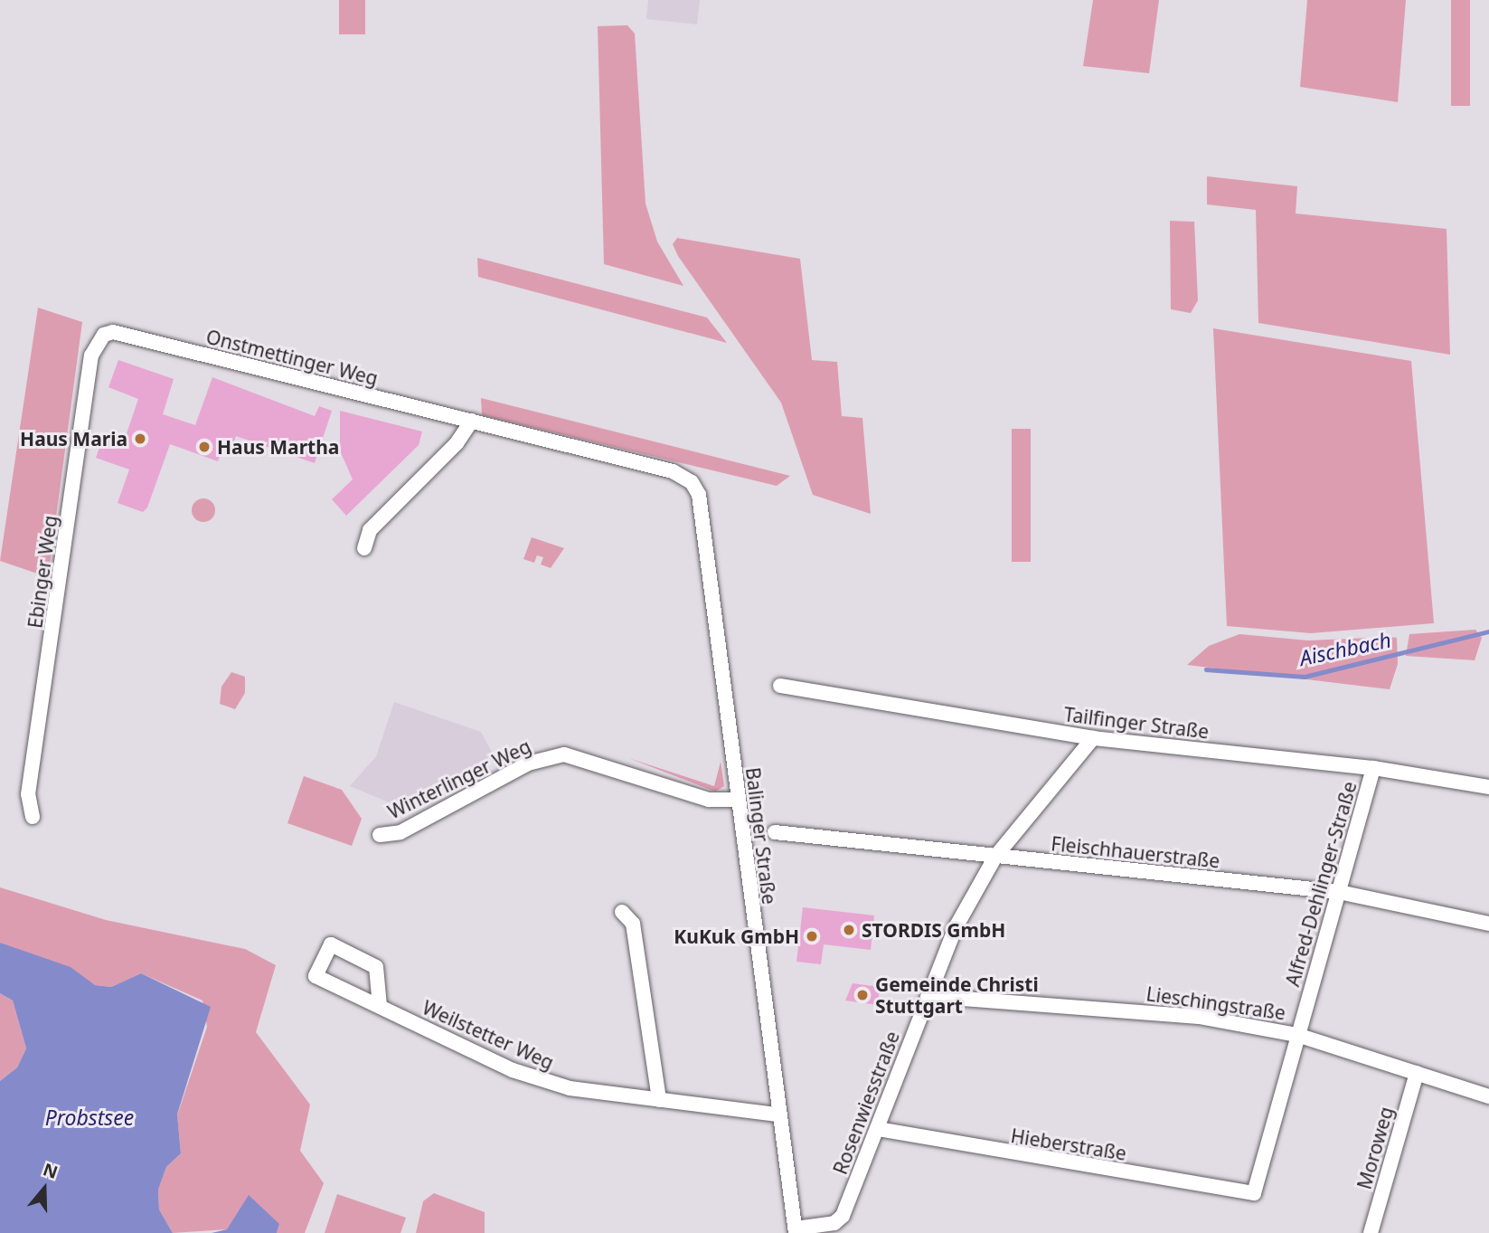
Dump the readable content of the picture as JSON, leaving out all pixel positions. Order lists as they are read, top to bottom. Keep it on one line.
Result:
{"streets":{"street":["Onstmettinger Weg","Ebinger Weg","Tailfinger Straße","Winterlinger Weg","Balinger Straße","Fleischhauerstraße","Alfred-Dehlinger-Straße","Lieschingstraße","Weilstetter Weg","Rosenwiesstraße","Hieberstraße","Moroweg"]},"crossings":[["Onstmettinger Weg","Ebinger Weg"],["Onstmettinger Weg","Balinger Straße"],["Tailfinger Straße","Alfred-Dehlinger-Straße"],["Tailfinger Straße","Rosenwiesstraße"],["Winterlinger Weg","Balinger Straße"],["Balinger Straße","Weilstetter Weg"],["Balinger Straße","Rosenwiesstraße"],["Fleischhauerstraße","Alfred-Dehlinger-Straße"],["Fleischhauerstraße","Rosenwiesstraße"],["Alfred-Dehlinger-Straße","Lieschingstraße"],["Alfred-Dehlinger-Straße","Hieberstraße"],["Lieschingstraße","Rosenwiesstraße"],["Lieschingstraße","Moroweg"],["Rosenwiesstraße","Hieberstraße"]],"water":["Aischbach","Probstsee"],"places":["Haus Maria","Haus Martha","STORDIS GmbH","KuKuk GmbH","Gemeinde Christi Stuttgart"],"north":"top"}
